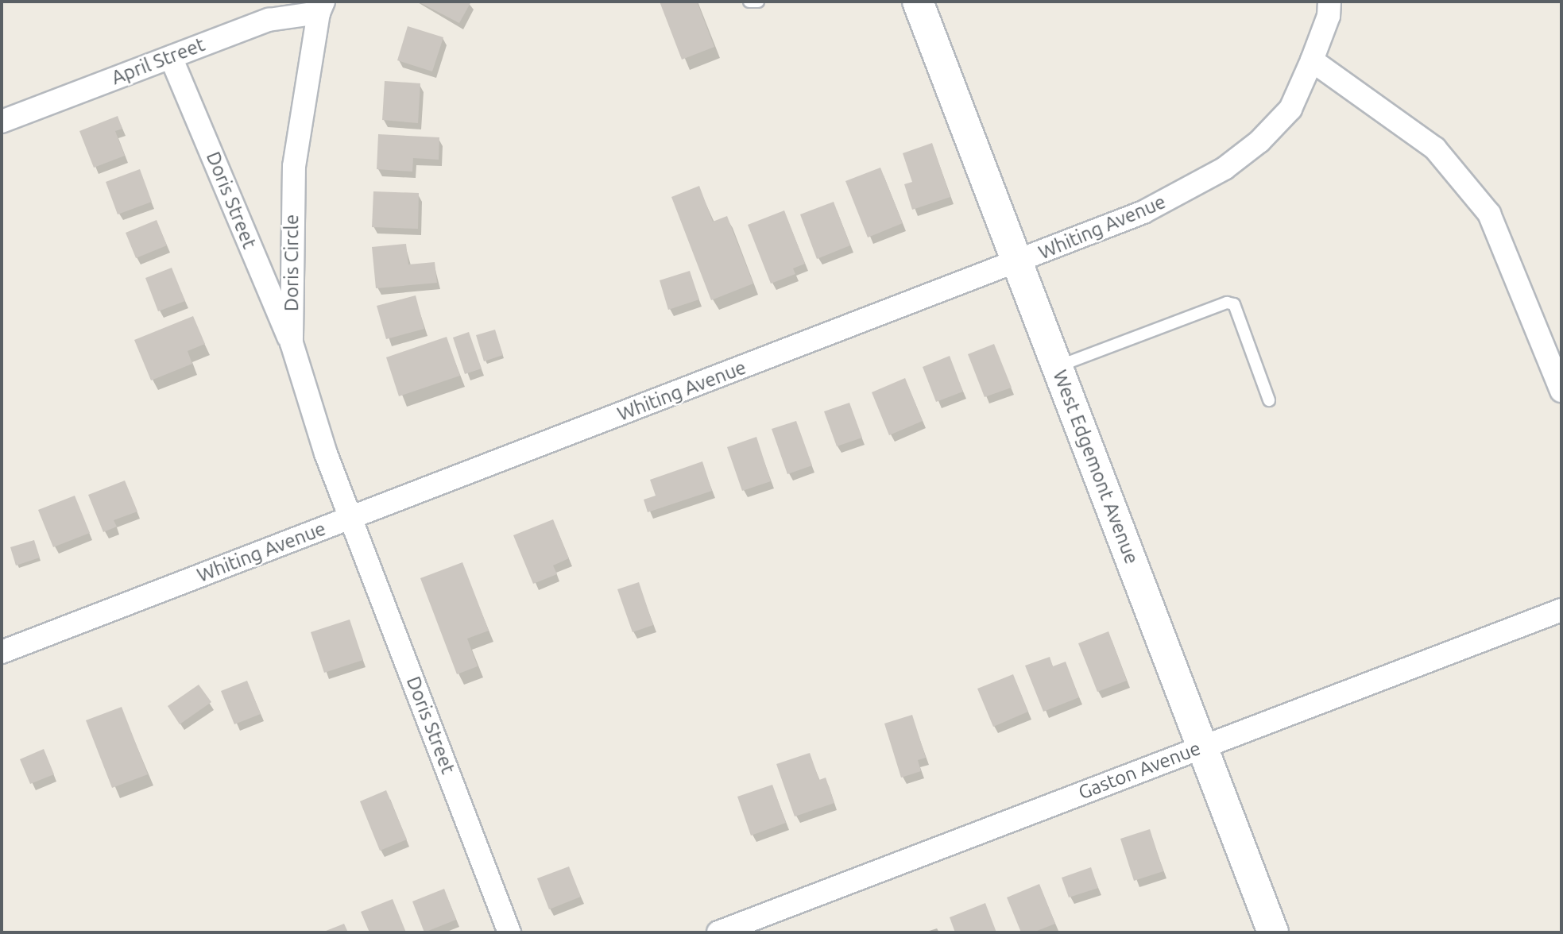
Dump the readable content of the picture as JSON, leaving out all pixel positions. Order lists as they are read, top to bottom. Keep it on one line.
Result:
{"streets":{"street":["April Street","Doris Street","Whiting Avenue","Doris Circle","West Edgemont Avenue","Gaston Avenue"]},"crossings":[["April Street","Doris Street"],["April Street","Doris Circle"],["Doris Street","Whiting Avenue"],["Doris Street","Doris Circle"],["Whiting Avenue","Doris Circle"],["Whiting Avenue","West Edgemont Avenue"],["West Edgemont Avenue","Gaston Avenue"]]}
